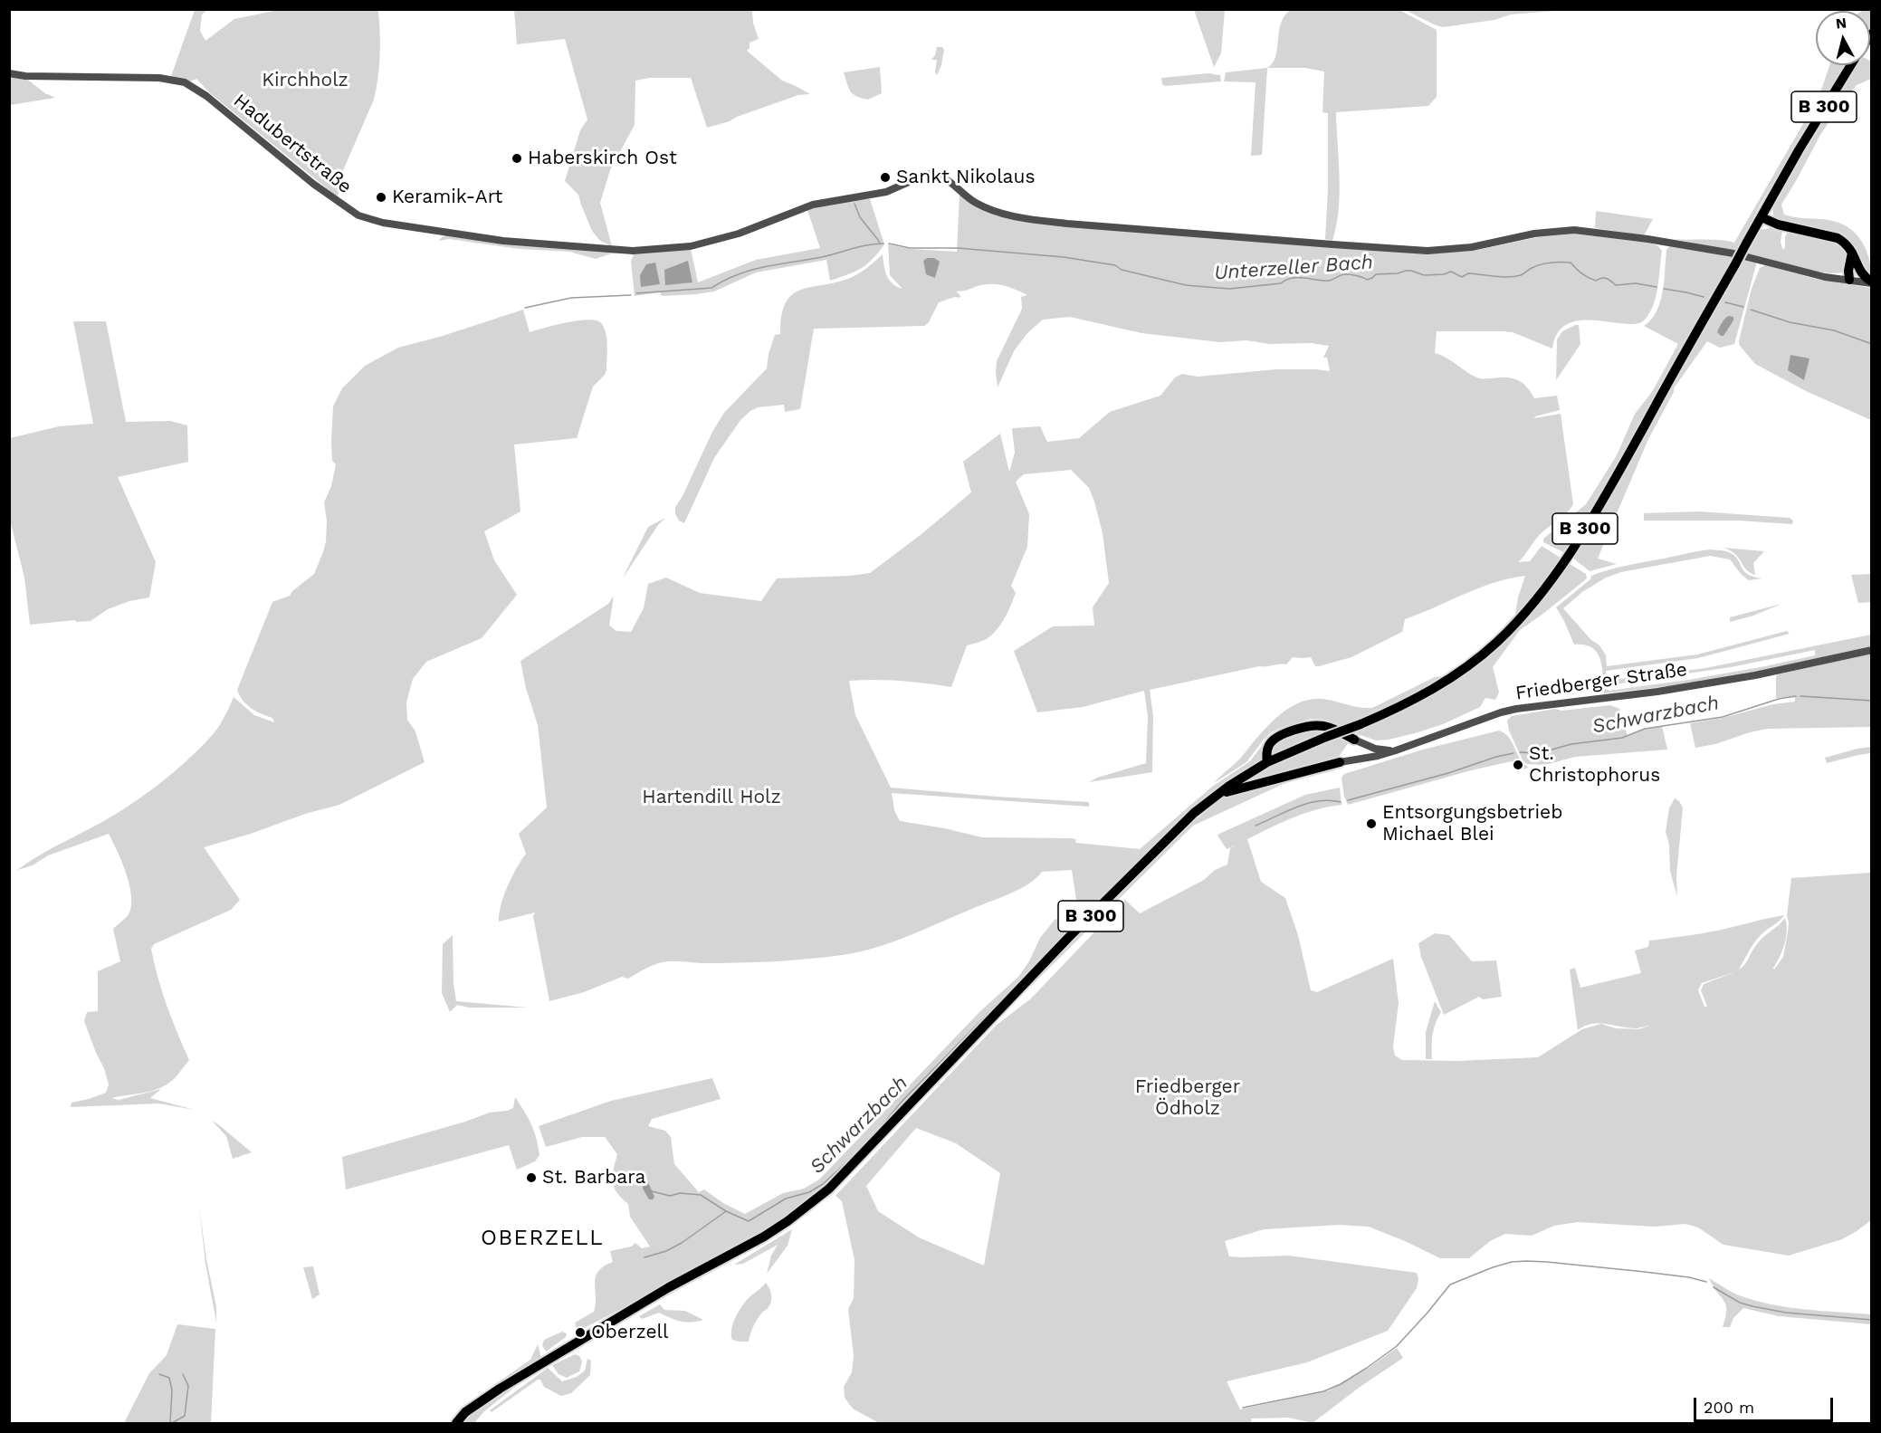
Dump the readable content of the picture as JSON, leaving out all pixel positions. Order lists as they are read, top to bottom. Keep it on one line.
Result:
{"streets":{"main road":["B 300"],"street":["Hadubertstraße","Friedberger Straße"]},"districts":["OBERZELL"],"water":["Unterzeller Bach","Schwarzbach"],"parks":["Kirchholz","Hartendill Holz","Friedberger Ödholz"],"places":["Haberskirch Ost","Sankt Nikolaus","Keramik-Art","St. Christophorus","Entsorgungsbetrieb Michael Blei","St. Barbara","Oberzell"],"scale_bar":"200 m","north":"top"}
